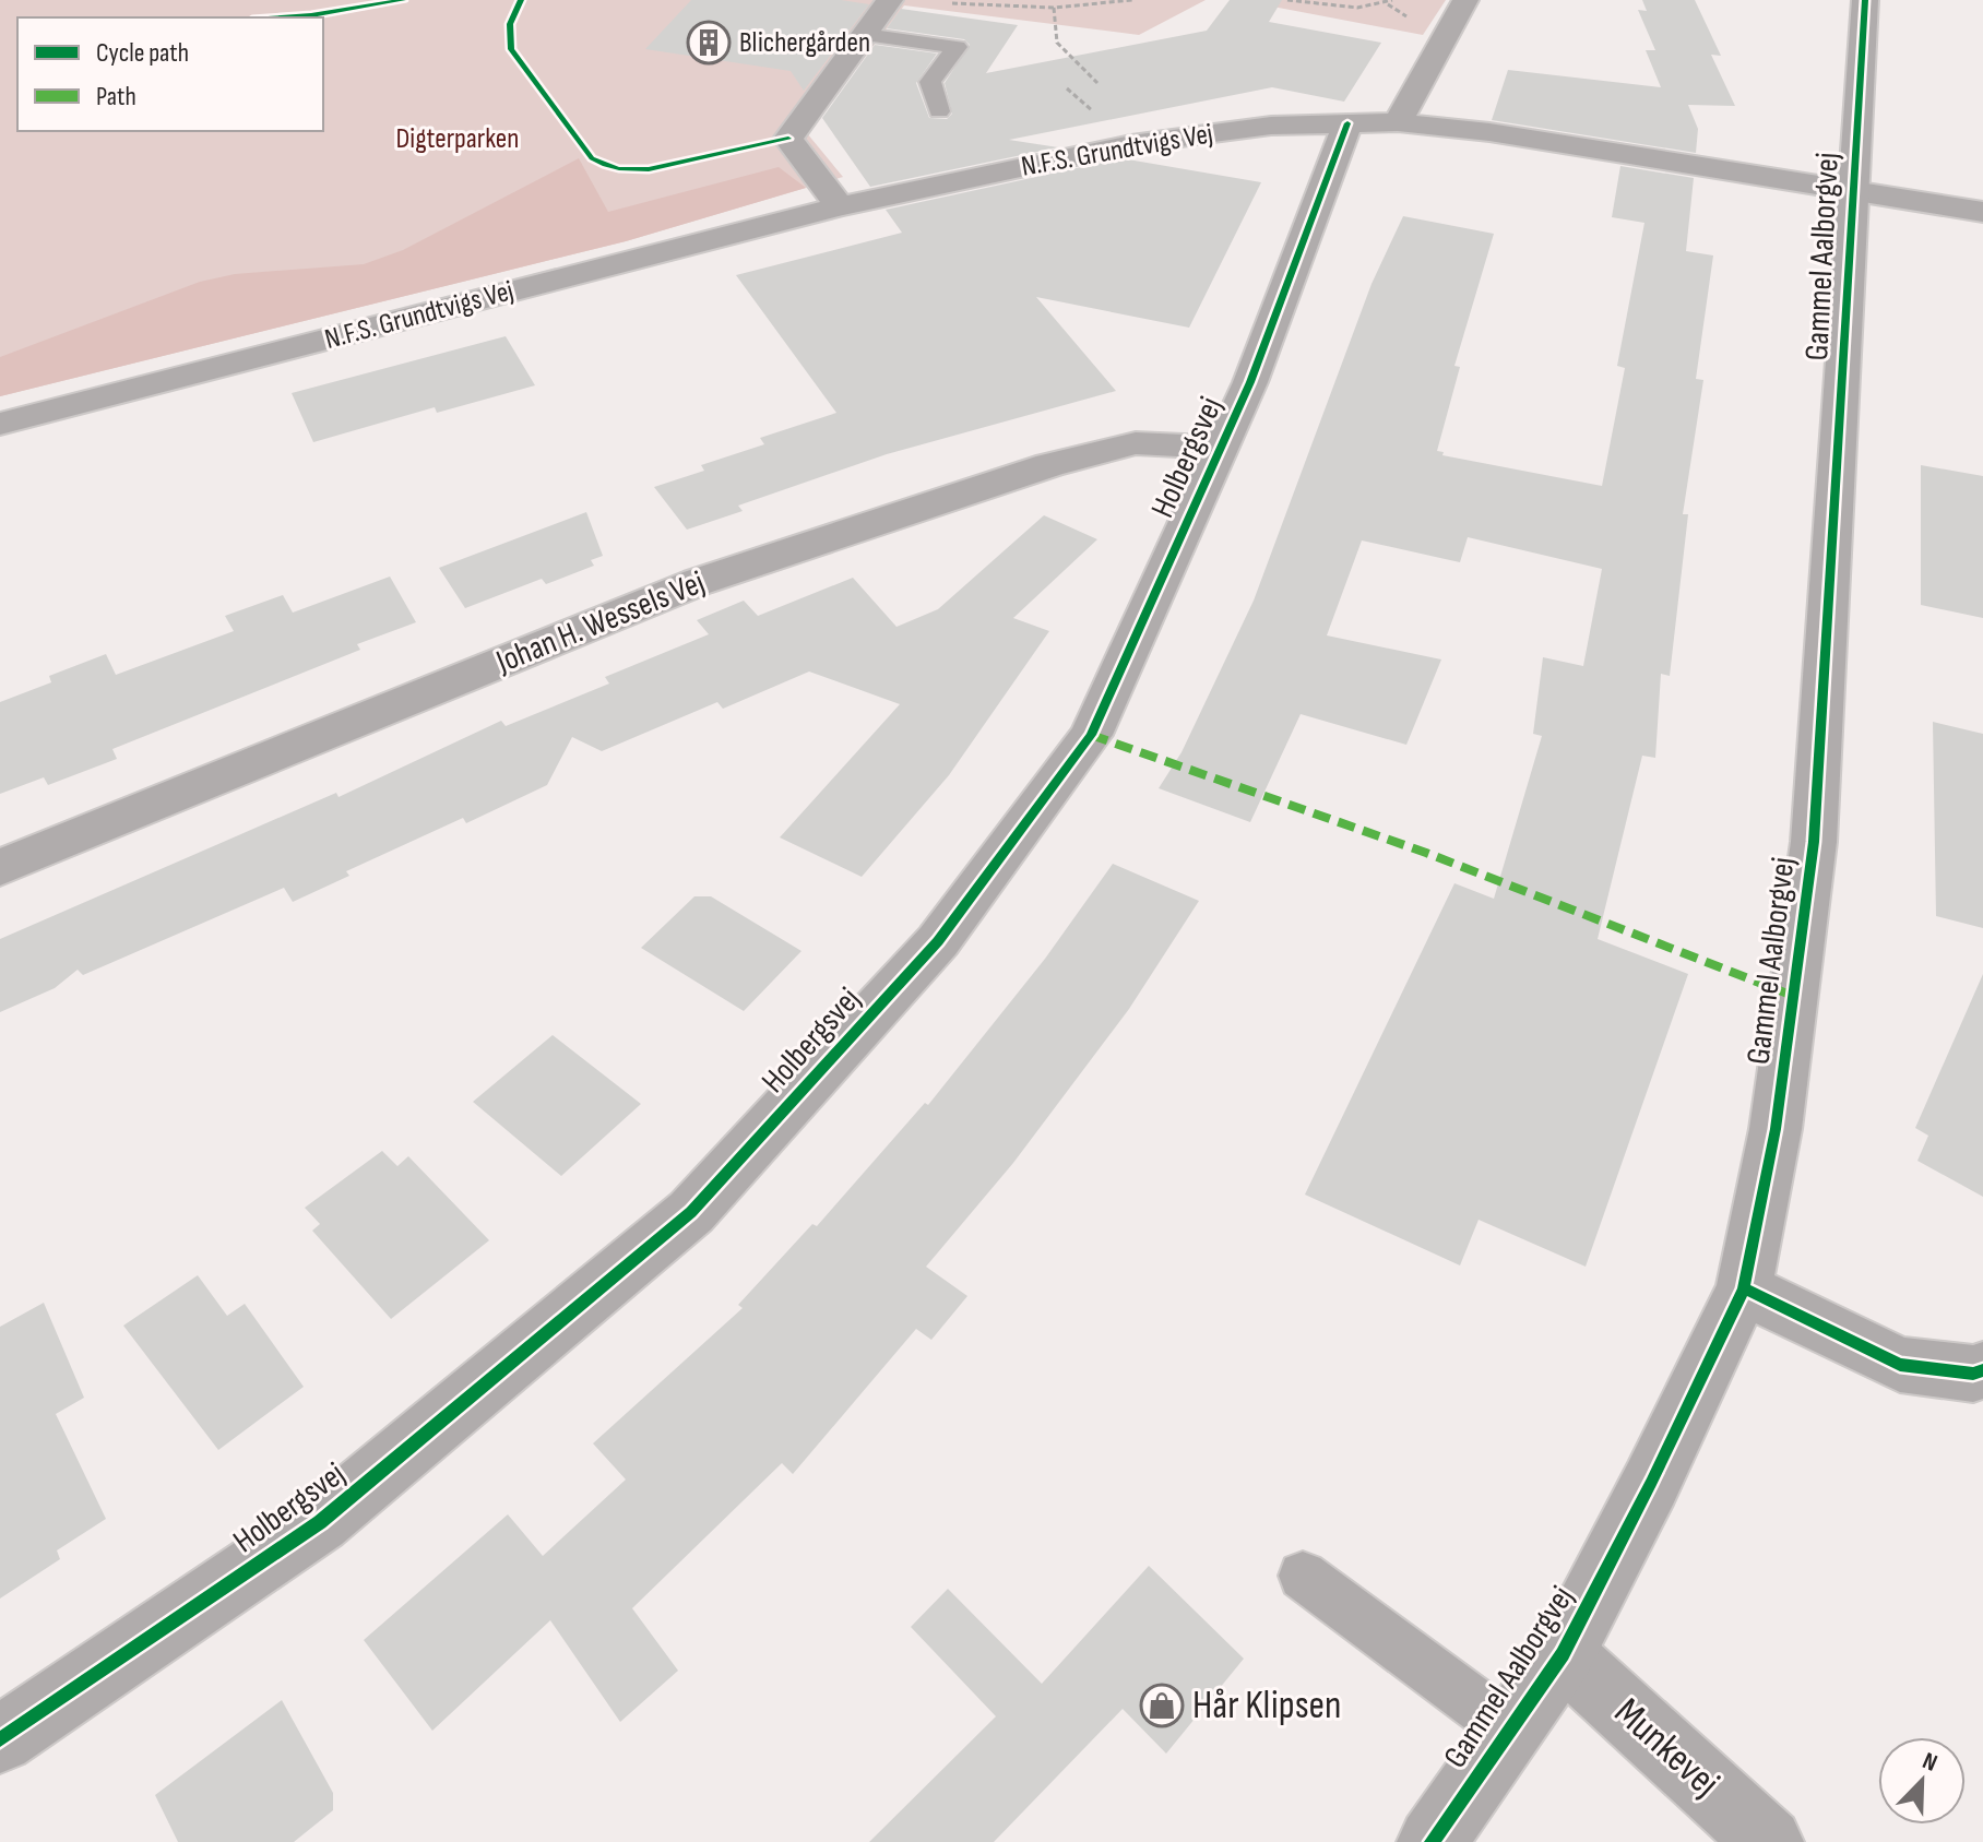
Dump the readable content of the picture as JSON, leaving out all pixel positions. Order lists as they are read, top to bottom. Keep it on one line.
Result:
{"streets":{"street":["N.F.S. Grundtvigs Vej","Gammel Aalborgvej","Holbergsvej","Johan H. Wessels Vej","Munkevej"]},"crossings":[["N.F.S. Grundtvigs Vej","Gammel Aalborgvej"],["N.F.S. Grundtvigs Vej","Holbergsvej"],["Gammel Aalborgvej","Munkevej"],["Holbergsvej","Johan H. Wessels Vej"]],"parks":["Digterparken"],"places":{"building":["Blichergården"],"shop":["Hår Klipsen"]},"legend":["Cycle path","Path"],"north":"top right"}
